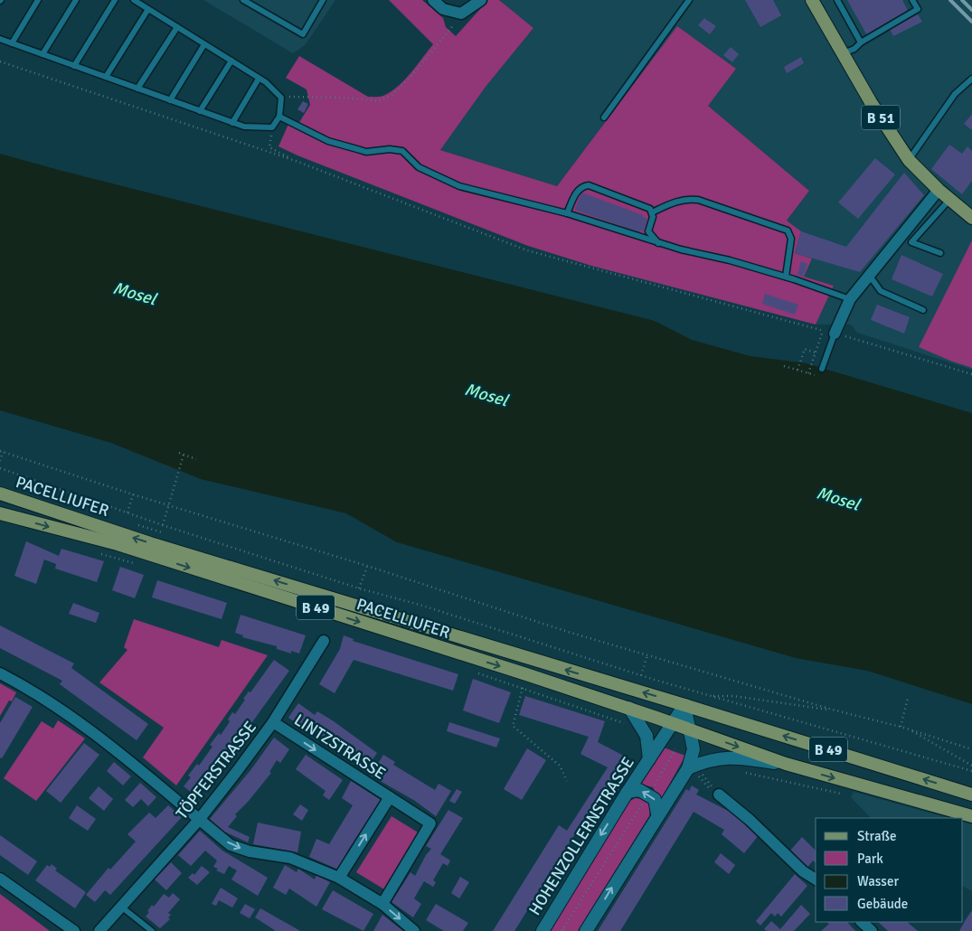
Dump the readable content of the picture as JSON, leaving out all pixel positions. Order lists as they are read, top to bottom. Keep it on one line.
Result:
{"streets":{"main road":["B 51","PACELLIUFER","B 49"],"street":["LINTZSTRASSE","TÖPFERSTRASSE","HOHENZOLLERNSTRASSE"]},"crossings":[["PACELLIUFER","B 49"],["PACELLIUFER","HOHENZOLLERNSTRASSE"],["B 49","HOHENZOLLERNSTRASSE"],["LINTZSTRASSE","TÖPFERSTRASSE"]],"water":["Mosel"],"legend":["Straße","Park","Wasser","Gebäude"]}
